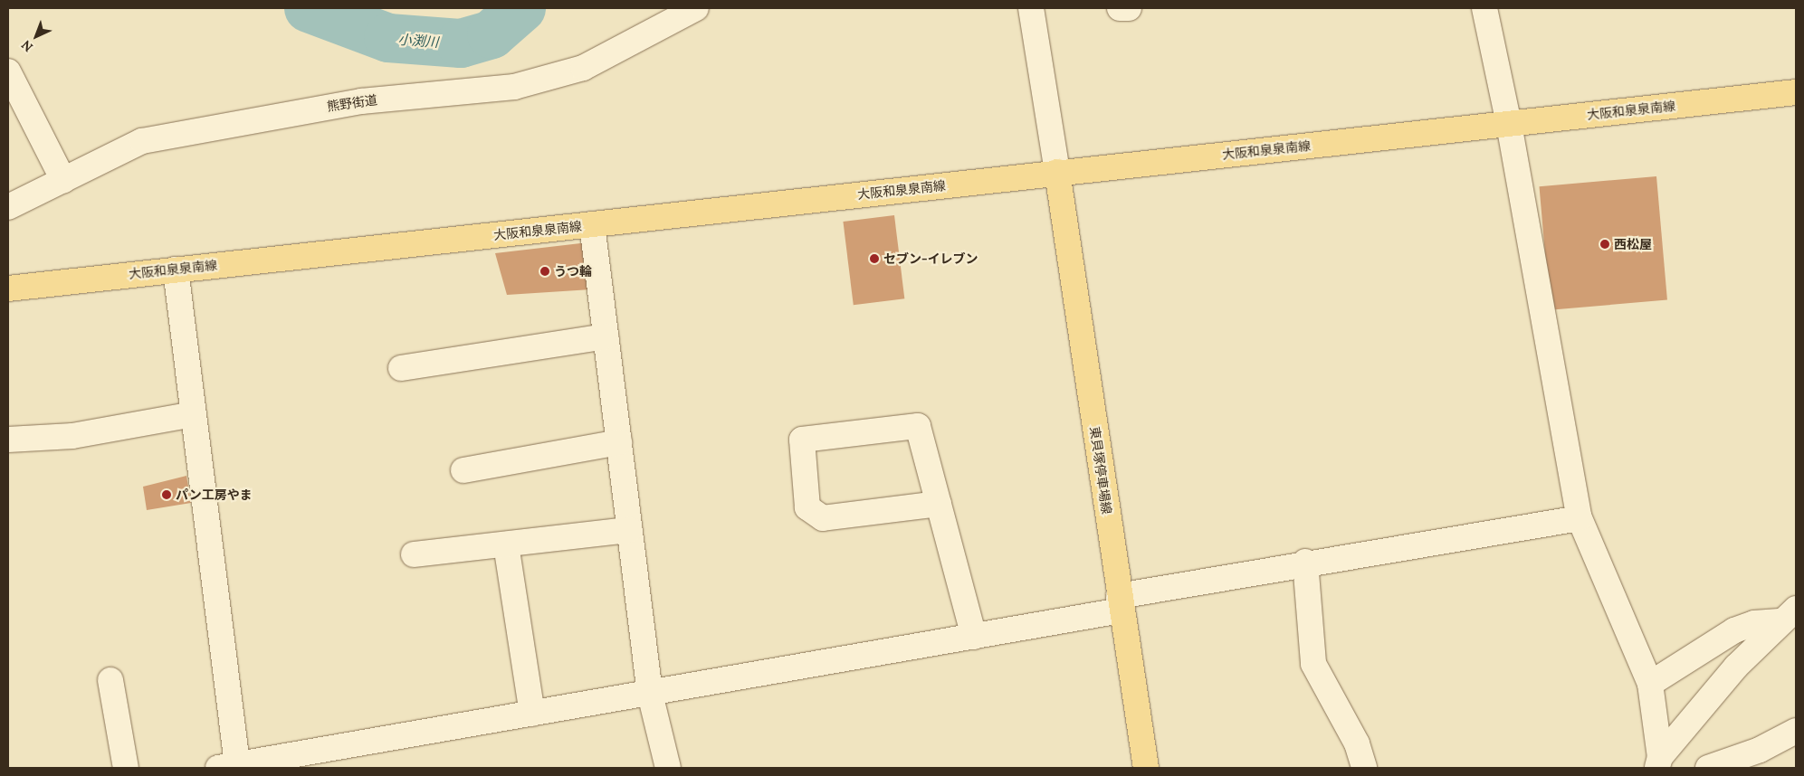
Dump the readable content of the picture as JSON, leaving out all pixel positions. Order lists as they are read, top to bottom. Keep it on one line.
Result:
{"streets":{"main road":["大阪和泉泉南線","東貝塚停車場線"],"street":["熊野街道"]},"crossings":[["大阪和泉泉南線","東貝塚停車場線"]],"water":["小渕川"],"places":["西松屋","セブン-イレブン","うつ輪","パン工房やま"],"north":"bottom left"}
